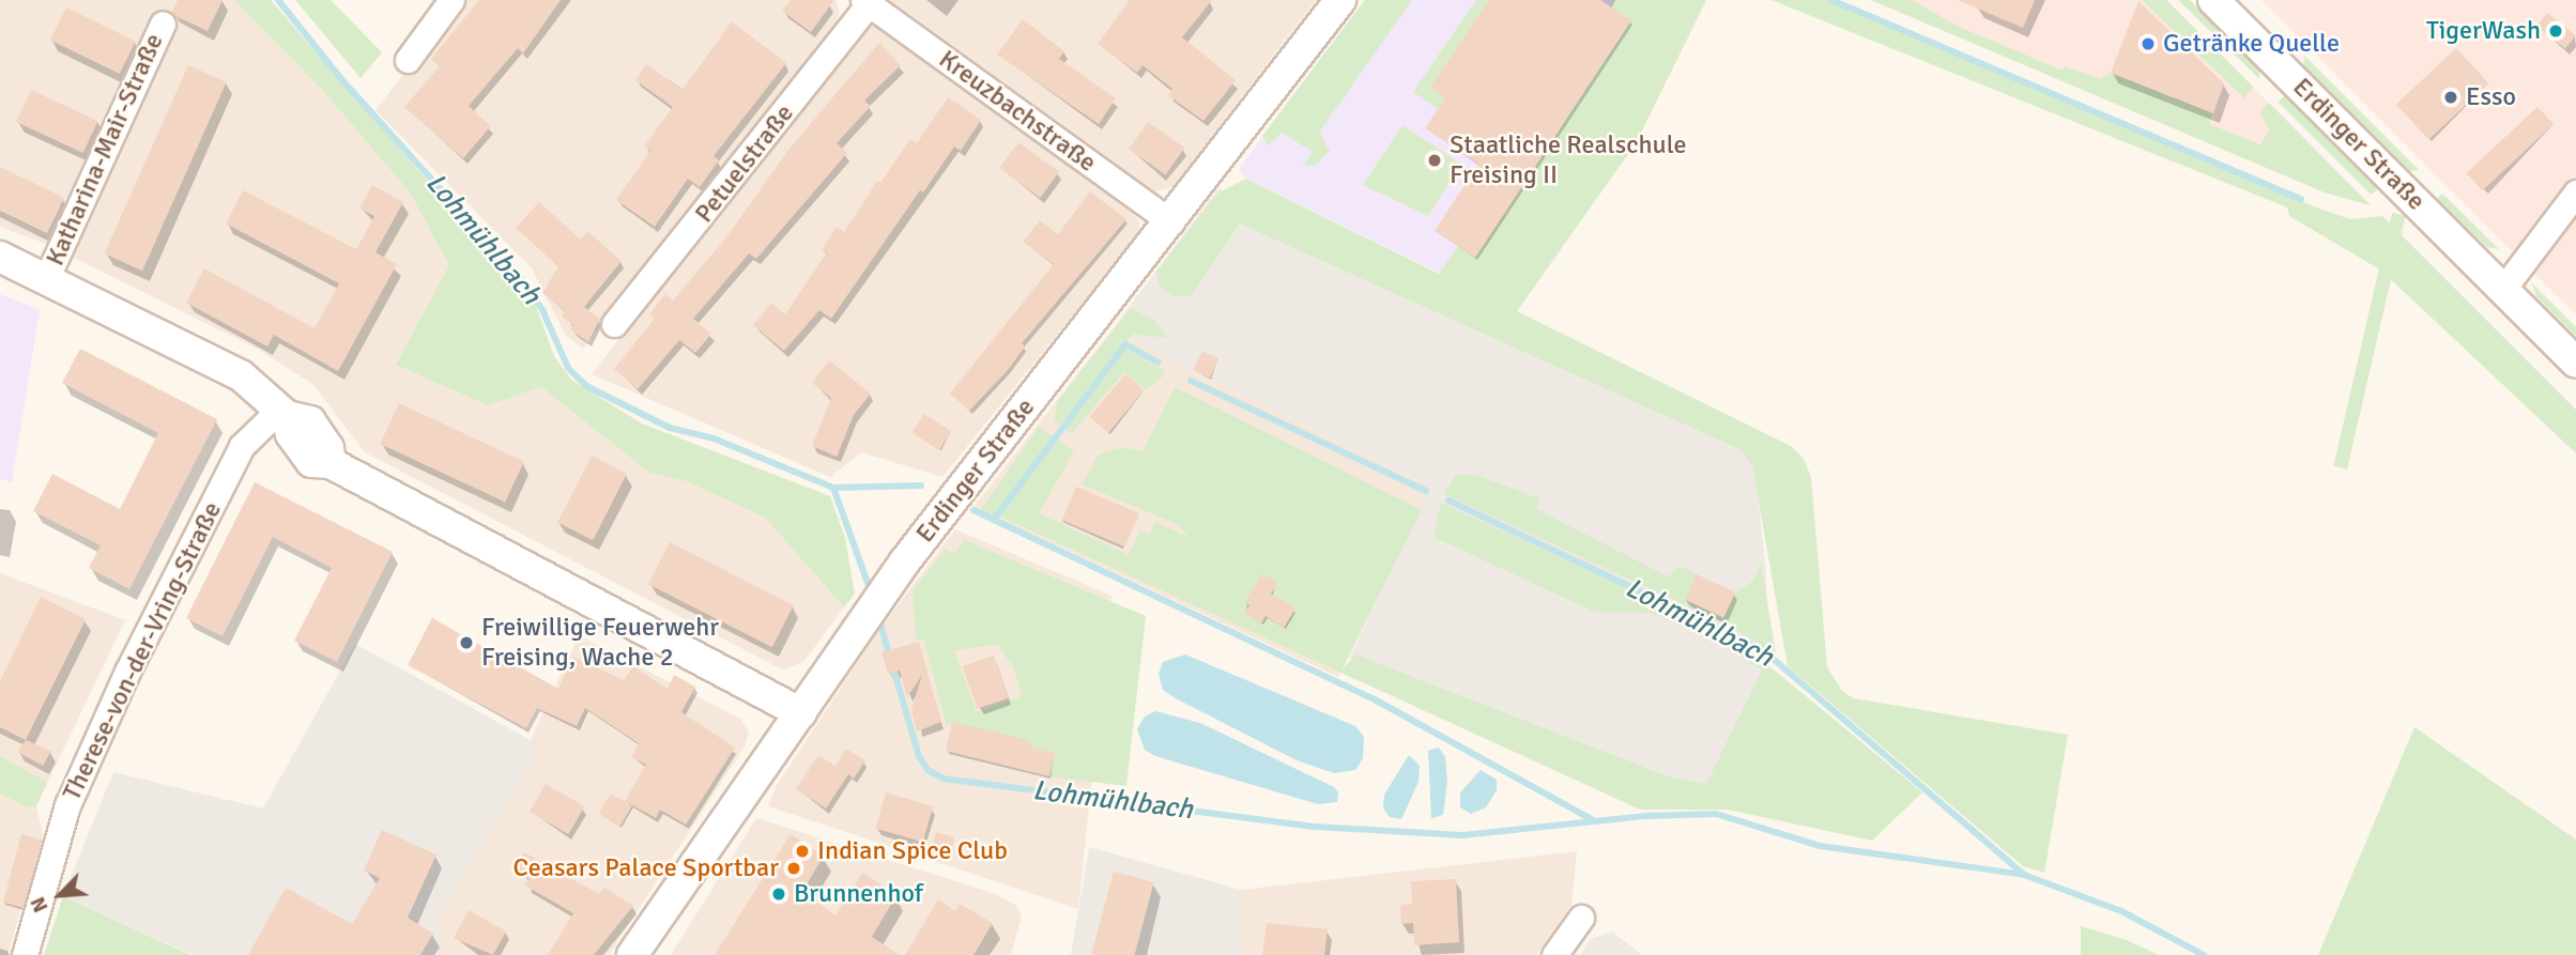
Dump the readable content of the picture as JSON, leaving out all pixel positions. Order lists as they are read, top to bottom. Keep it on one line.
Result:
{"streets":{"street":["Kreuzbachstraße","Erdinger Straße","Katharina-Mair-Straße","Petuelstraße","Therese-von-der-Vring-Straße"]},"crossings":[["Kreuzbachstraße","Erdinger Straße"],["Kreuzbachstraße","Petuelstraße"],["Erdinger Straße","Katharina-Mair-Straße"],["Katharina-Mair-Straße","Therese-von-der-Vring-Straße"]],"water":["Lohmühlbach"],"places":["TigerWash","Getränke Quelle","Esso","Staatliche Realschule Freising II","Freiwillige Feuerwehr Freising, Wache 2","Indian Spice Club","Ceasars Palace Sportbar","Brunnenhof"],"north":"bottom left"}
